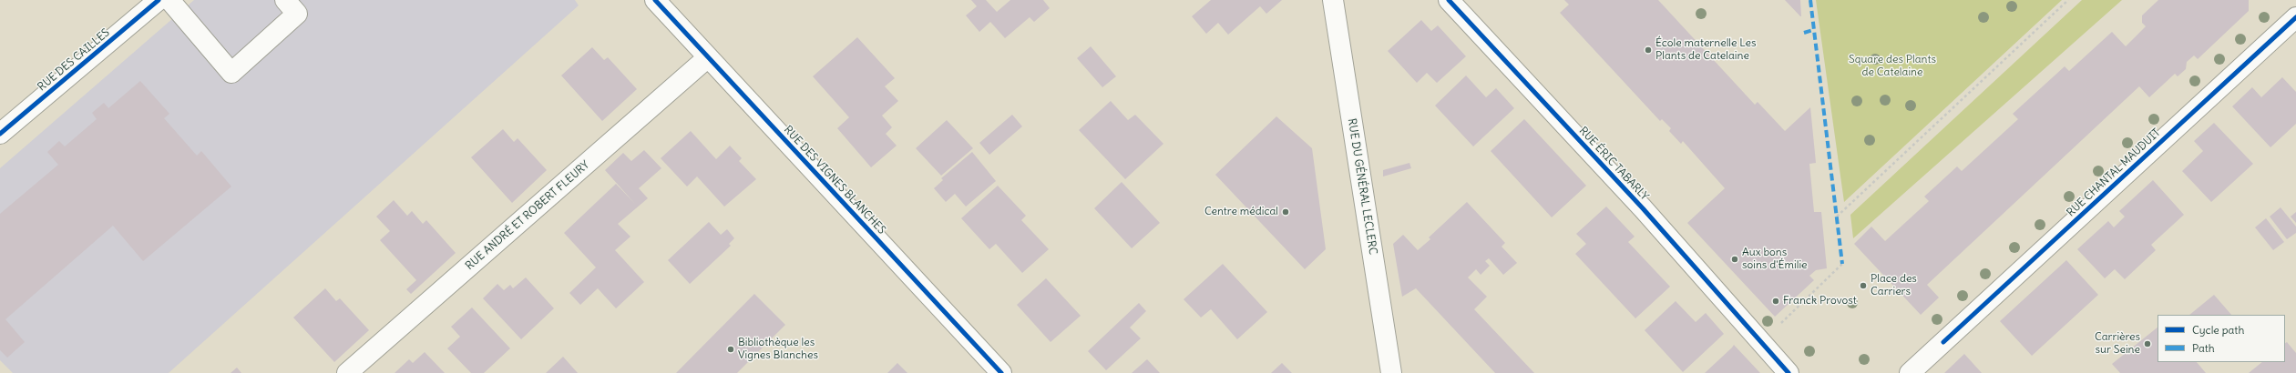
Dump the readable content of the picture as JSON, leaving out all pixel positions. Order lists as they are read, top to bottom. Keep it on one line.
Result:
{"streets":{"street":["RUE DES CAILLES","RUE ÉRIC TABARLY","RUE CHANTAL MAUDUIT","RUE DES VIGNES BLANCHES","RUE DU GÉNÉRAL LECLERC","RUE ANDRÉ ET ROBERT FLEURY"]},"crossings":[["RUE DES VIGNES BLANCHES","RUE ANDRÉ ET ROBERT FLEURY"]],"parks":["Square des Plants de Catelaine"],"places":["École maternelle Les Plants de Catelaine","Centre médical","Aux bons soins d'Émilie","Place des Carriers","Franck Provost","Carrières sur Seine","Bibliothèque les Vignes Blanches"],"legend":["Cycle path","Path"]}
